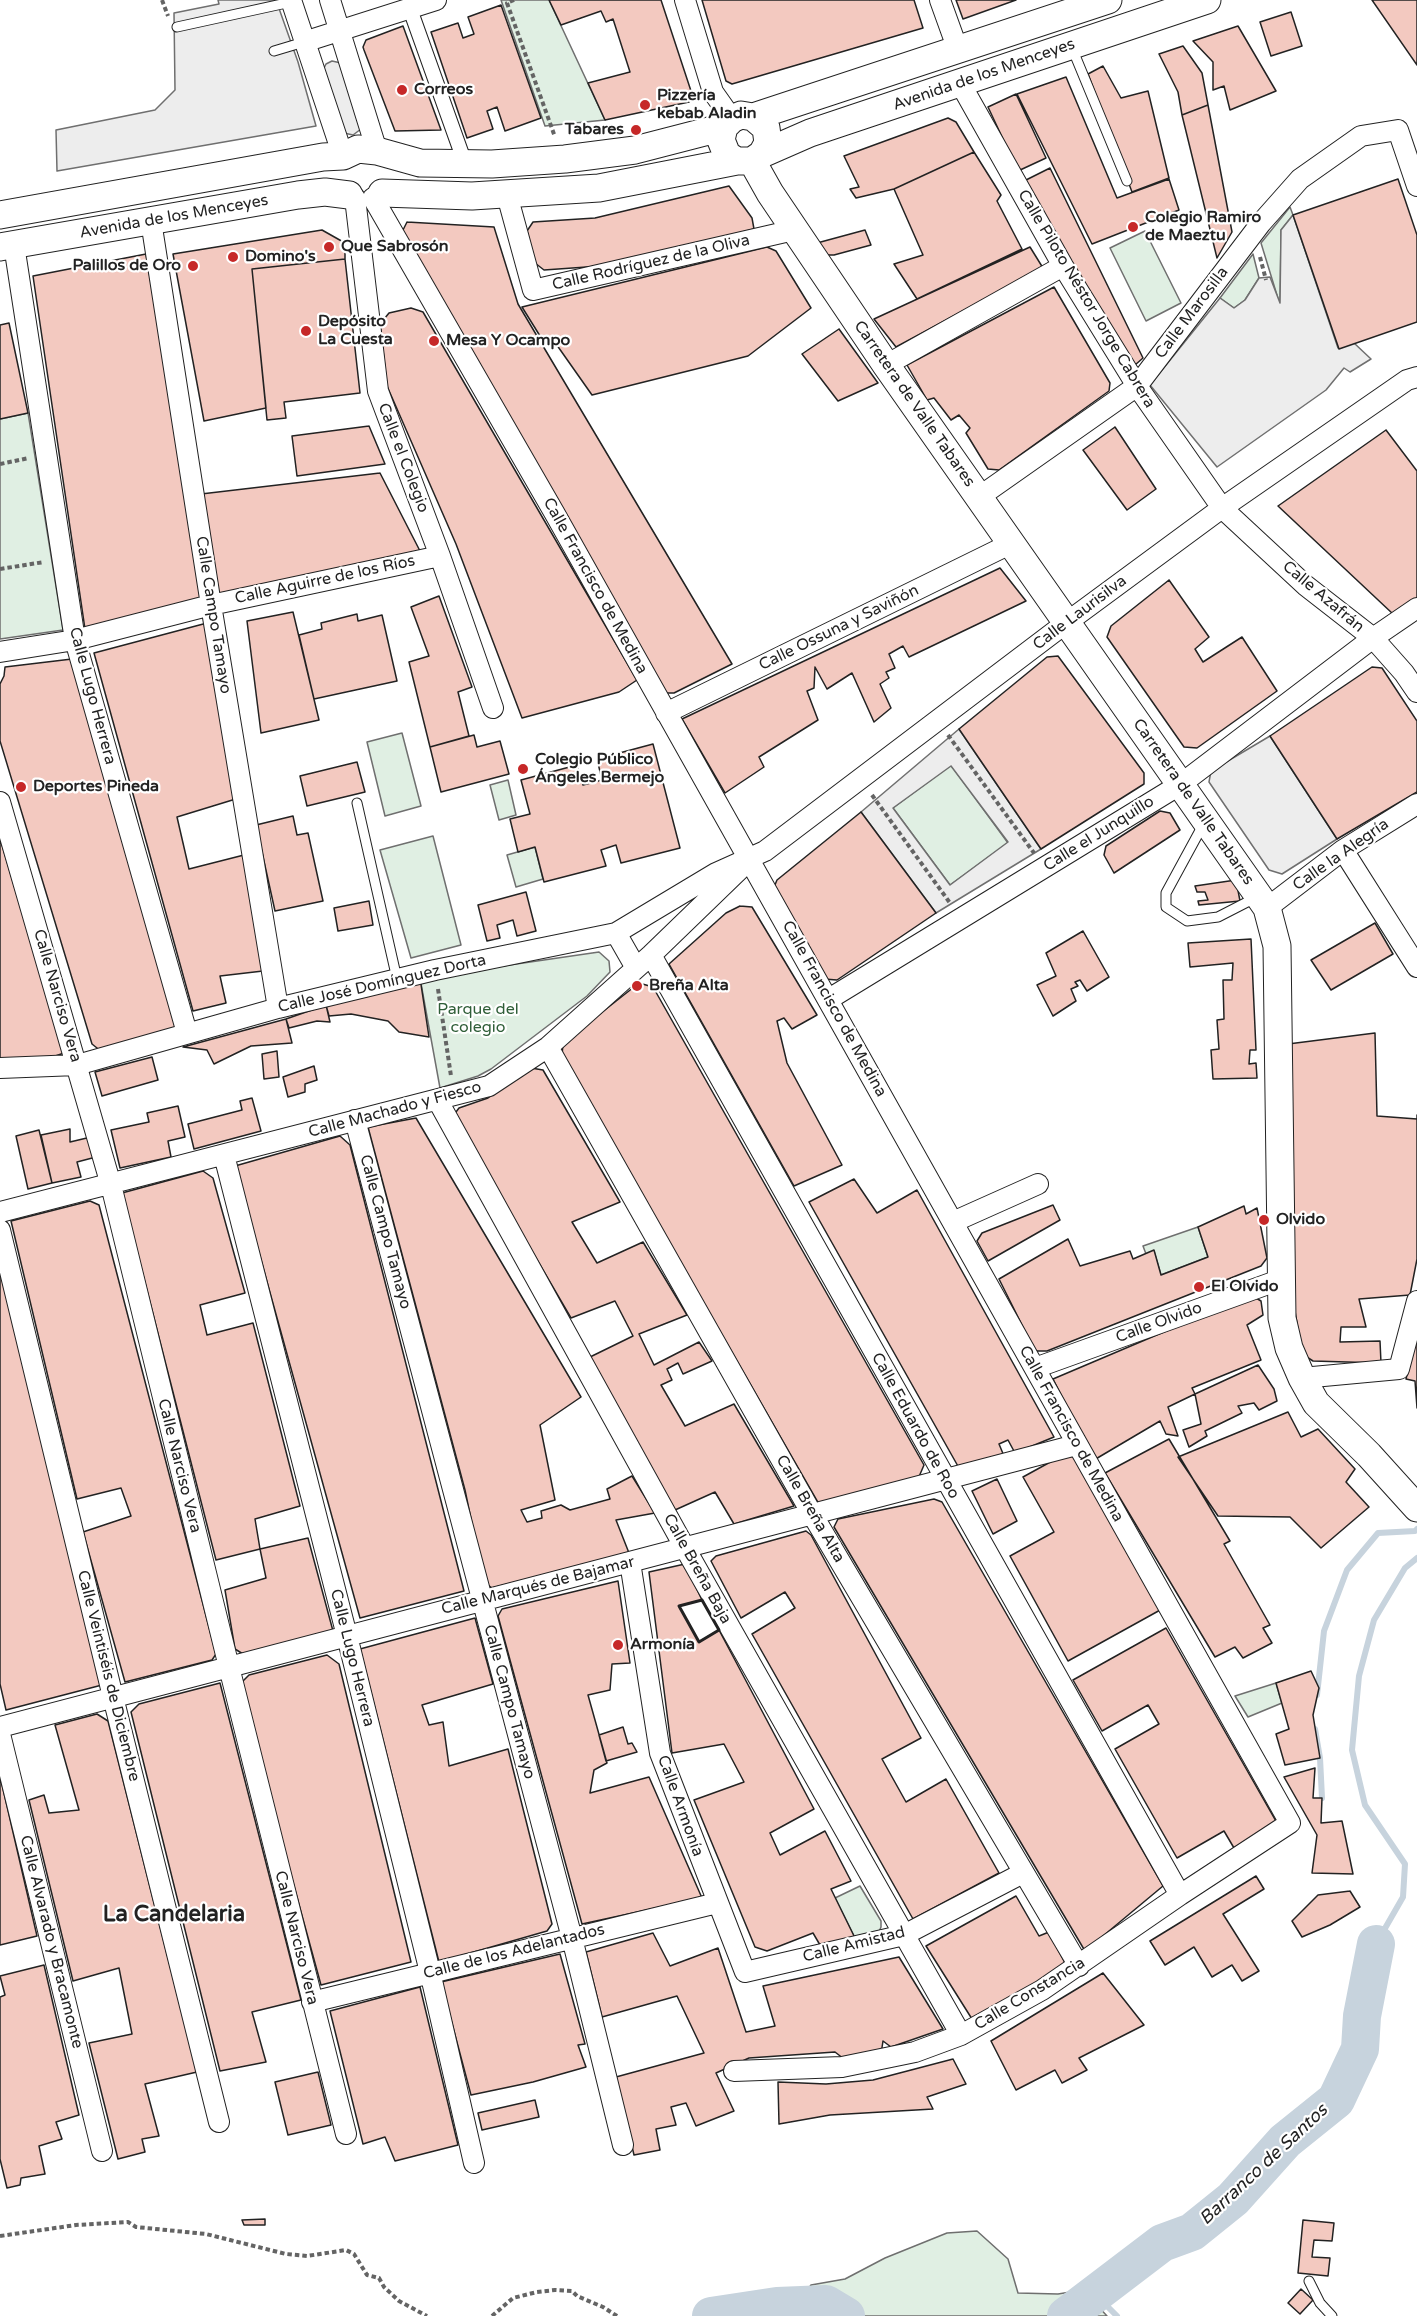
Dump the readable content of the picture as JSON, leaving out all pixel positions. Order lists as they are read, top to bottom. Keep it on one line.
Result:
{"streets":{"main road":["Avenida de los Menceyes","Carretera de Valle Tabares"],"street":["Calle Rodríguez de la Oliva","Calle Piloto Néstor Jorge Cabrera","Calle Marosilla","Calle el Colegio","Calle Aguirre de los Ríos","Calle Francisco de Medina","Calle Azafrán","Calle Laurisilva","Calle Campo Tamayo","Calle Ossuna y Saviñón","Calle Lugo Herrera","Calle el Junquillo","Calle la Alegría","Calle José Domínguez Dorta","Calle Narciso Vera","Calle Machado y Fiesco","Calle Olvido","Calle Eduardo de Roo","Calle Breña Alta","Calle Breña Baja","Calle Marqués de Bajamar","Calle Veintiséis de Diciembre","Calle Armonía","Calle Alvarado y Bracamonte","Calle Amistad","Calle de los Adelantados","Calle Constancia"]},"crossings":[["Avenida de los Menceyes","Calle Rodríguez de la Oliva"],["Avenida de los Menceyes","Calle Piloto Néstor Jorge Cabrera"],["Avenida de los Menceyes","Carretera de Valle Tabares"],["Avenida de los Menceyes","Calle el Colegio"],["Avenida de los Menceyes","Calle Francisco de Medina"],["Avenida de los Menceyes","Calle Campo Tamayo"],["Avenida de los Menceyes","Calle Lugo Herrera"],["Calle Rodríguez de la Oliva","Carretera de Valle Tabares"],["Calle Piloto Néstor Jorge Cabrera","Calle Marosilla"],["Calle Piloto Néstor Jorge Cabrera","Calle Azafrán"],["Calle Piloto Néstor Jorge Cabrera","Calle Laurisilva"],["Calle Marosilla","Carretera de Valle Tabares"],["Carretera de Valle Tabares","Calle Laurisilva"],["Carretera de Valle Tabares","Calle Ossuna y Saviñón"],["Carretera de Valle Tabares","Calle el Junquillo"],["Carretera de Valle Tabares","Calle la Alegría"],["Carretera de Valle Tabares","Calle Olvido"],["Calle el Colegio","Calle Aguirre de los Ríos"],["Calle el Colegio","Calle Francisco de Medina"],["Calle Aguirre de los Ríos","Calle Campo Tamayo"],["Calle Aguirre de los Ríos","Calle Lugo Herrera"],["Calle Francisco de Medina","Calle Laurisilva"],["Calle Francisco de Medina","Calle Ossuna y Saviñón"],["Calle Francisco de Medina","Calle el Junquillo"],["Calle Francisco de Medina","Calle José Domínguez Dorta"],["Calle Francisco de Medina","Calle Machado y Fiesco"],["Calle Francisco de Medina","Calle Olvido"],["Calle Francisco de Medina","Calle Marqués de Bajamar"],["Calle Francisco de Medina","Calle Constancia"],["Calle Azafrán","Calle Laurisilva"],["Calle Azafrán","Calle el Junquillo"],["Calle Laurisilva","Calle José Domínguez Dorta"],["Calle Laurisilva","Calle Machado y Fiesco"],["Calle Campo Tamayo","Calle José Domínguez Dorta"],["Calle Campo Tamayo","Calle Machado y Fiesco"],["Calle Campo Tamayo","Calle Marqués de Bajamar"],["Calle Campo Tamayo","Calle de los Adelantados"],["Calle Lugo Herrera","Calle José Domínguez Dorta"],["Calle Lugo Herrera","Calle Machado y Fiesco"],["Calle Lugo Herrera","Calle Marqués de Bajamar"],["Calle Lugo Herrera","Calle de los Adelantados"],["Calle José Domínguez Dorta","Calle Narciso Vera"],["Calle José Domínguez Dorta","Calle Machado y Fiesco"],["Calle José Domínguez Dorta","Calle Eduardo de Roo"],["Calle Narciso Vera","Calle Machado y Fiesco"],["Calle Narciso Vera","Calle Marqués de Bajamar"],["Calle Narciso Vera","Calle de los Adelantados"],["Calle Machado y Fiesco","Calle Eduardo de Roo"],["Calle Machado y Fiesco","Calle Breña Alta"],["Calle Machado y Fiesco","Calle Breña Baja"],["Calle Eduardo de Roo","Calle Marqués de Bajamar"],["Calle Eduardo de Roo","Calle Constancia"],["Calle Breña Alta","Calle Marqués de Bajamar"],["Calle Breña Alta","Calle Amistad"],["Calle Breña Alta","Calle Constancia"],["Calle Breña Baja","Calle Marqués de Bajamar"],["Calle Breña Baja","Calle Amistad"],["Calle Breña Baja","Calle Constancia"],["Calle Marqués de Bajamar","Calle Veintiséis de Diciembre"],["Calle Marqués de Bajamar","Calle Armonía"],["Calle Armonía","Calle Amistad"],["Calle Armonía","Calle de los Adelantados"]],"districts":["La Candelaria"],"water":["Barranco de Santos"],"parks":["Parque del colegio"],"places":["Correos","Pizzería kebab Aladin","Tabares","Colegio Ramiro de Maeztu","Que Sabrosón","Domino's","Palillos de Oro","Depósito La Cuesta","Mesa Y Ocampo","Colegio Público Ángeles Bermejo","Deportes Pineda","Breña Alta","Olvido","El Olvido","Armonía"]}
